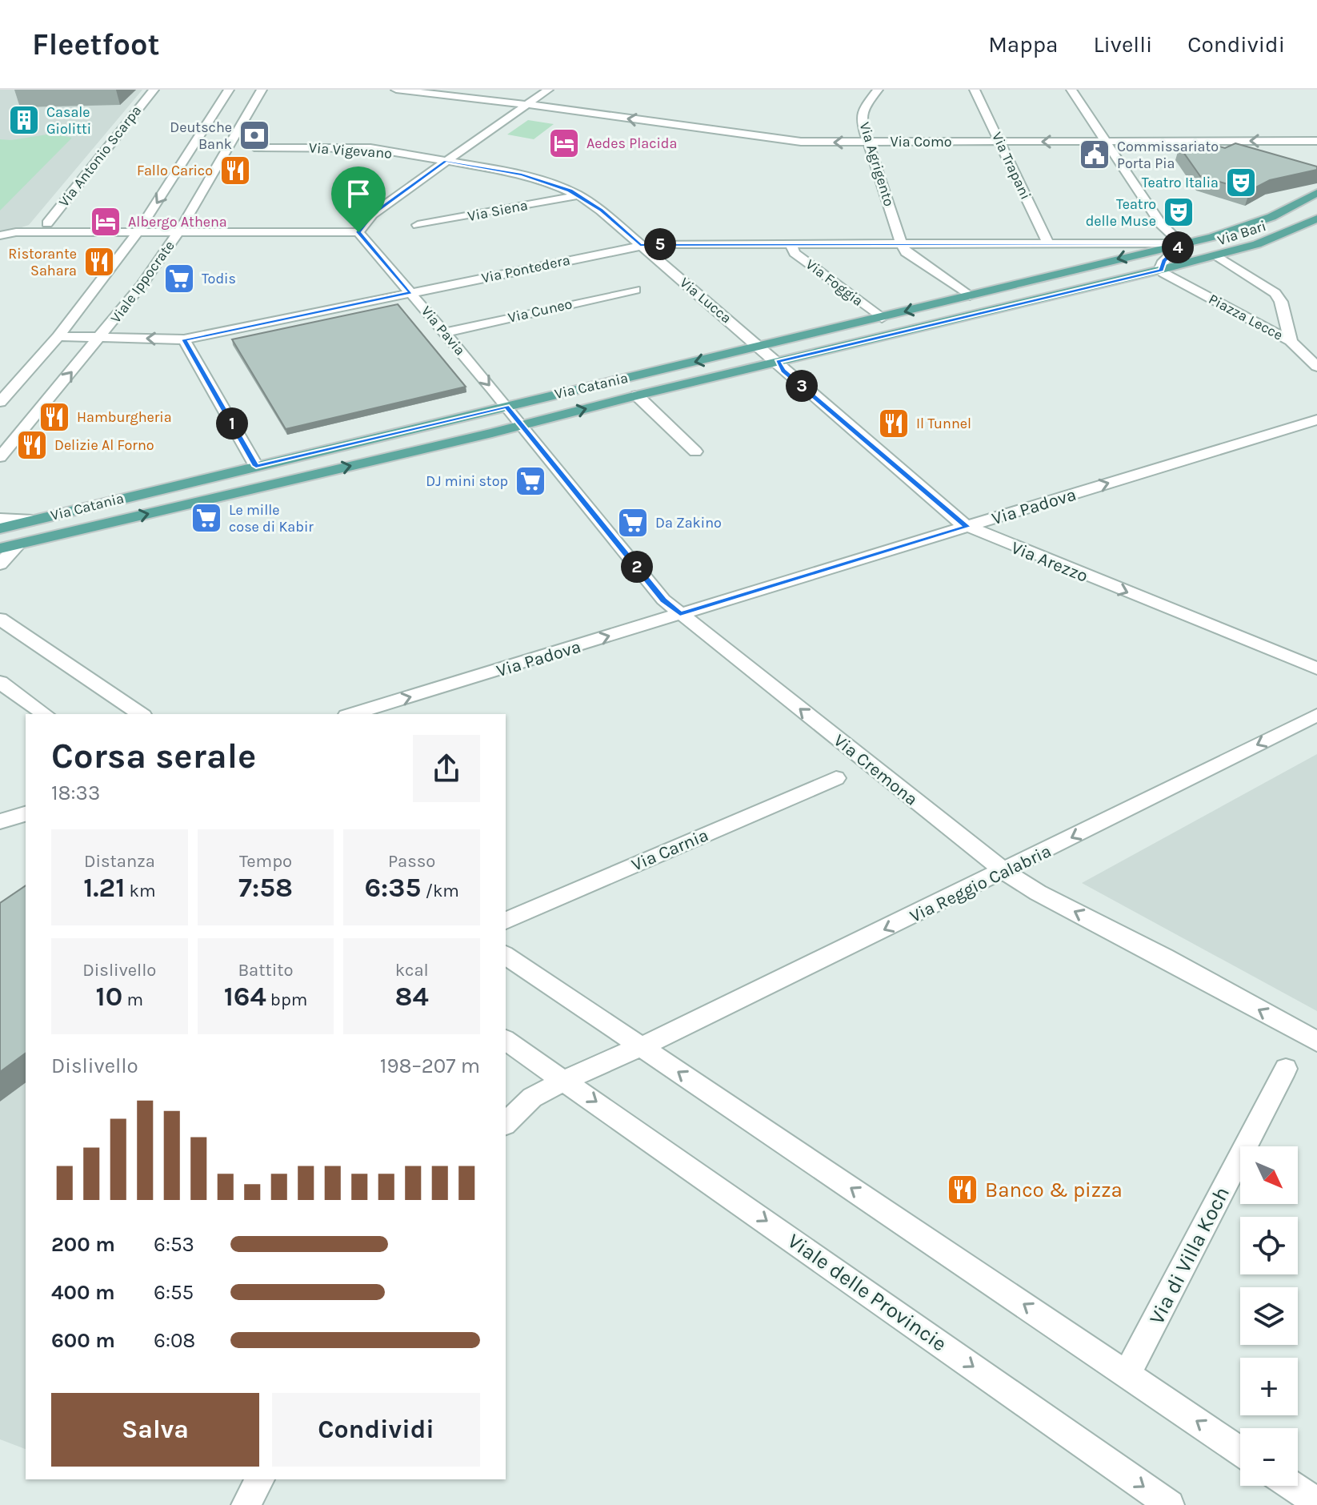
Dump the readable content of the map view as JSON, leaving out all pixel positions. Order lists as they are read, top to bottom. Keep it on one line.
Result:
{"streets":{"main road":["Via Bari","Via Catania"],"street":["Via Como","Via Vigevano","Via Antonio Scarpa","Via Agrigento","Via Trapani","Via Siena","Via Pontedera","Viale Ippocrate","Via Foggia","Via Lucca","Via Cuneo","Piazza Lecce","Via Pavia","Via Padova","Via Arezzo","Via Cremona","Via Carnia","Via Reggio Calabria","Via di Villa Koch","Viale delle Provincie"]},"crossings":[["Via Como","Via Agrigento"],["Via Como","Via Trapani"],["Via Vigevano","Via Lucca"],["Via Agrigento","Via Pontedera"],["Via Trapani","Via Pontedera"],["Via Siena","Via Lucca"],["Via Bari","Via Pontedera"],["Via Bari","Piazza Lecce"],["Via Bari","Via Catania"],["Via Pontedera","Viale Ippocrate"],["Via Pontedera","Via Foggia"],["Via Pontedera","Via Lucca"],["Via Pontedera","Via Pavia"],["Via Pontedera","Via Catania"],["Via Foggia","Via Catania"],["Via Lucca","Via Catania"],["Via Lucca","Via Arezzo"],["Via Cuneo","Via Pavia"],["Piazza Lecce","Via Catania"],["Via Pavia","Via Catania"],["Via Pavia","Via Cremona"],["Via Catania","Via Arezzo"],["Via Catania","Via Cremona"],["Via Padova","Via Arezzo"],["Via Padova","Via Cremona"],["Via Cremona","Via Reggio Calabria"]],"one_way":["Via Como","Via Pavia","Via Padova","Via Arezzo","Via Cremona","Via Reggio Calabria"],"places":{"building":["Casale Giolitti"],"bank":["Deutsche Bank"],"hotel":["Aedes Placida","Albergo Athena"],"public building":["Commissariato Porta Pia"],"restaurant":["Fallo Carico","Ristorante Sahara","Hamburgheria","Il Tunnel","Delizie Al Forno","Banco & pizza"],"theatre":["Teatro Italia","Teatro delle Muse"],"supermarket":["Todis","DJ mini stop","Le mille cose di Kabir","Da Zakino"]},"north":"bottom right","page":{"header":"Fleetfoot","nav":["Mappa","Livelli","Condividi"],"pins":["5","4","3","1","2"],"heading":["Corsa serale","18:33"],"stats":[["Distanza","1.21 km"],["Tempo","7:58"],["Passo","6:35 /km"],["Dislivello","10 m"],["Battito","164 bpm"],["kcal","84"]],"chart":["Dislivello","198–207 m"],"map_buttons":["+","−"],"list":[{"name":"200 m","note":"6:53"},{"name":"400 m","note":"6:55"},{"name":"600 m","note":"6:08"}],"buttons":["Salva","Condividi"]}}
